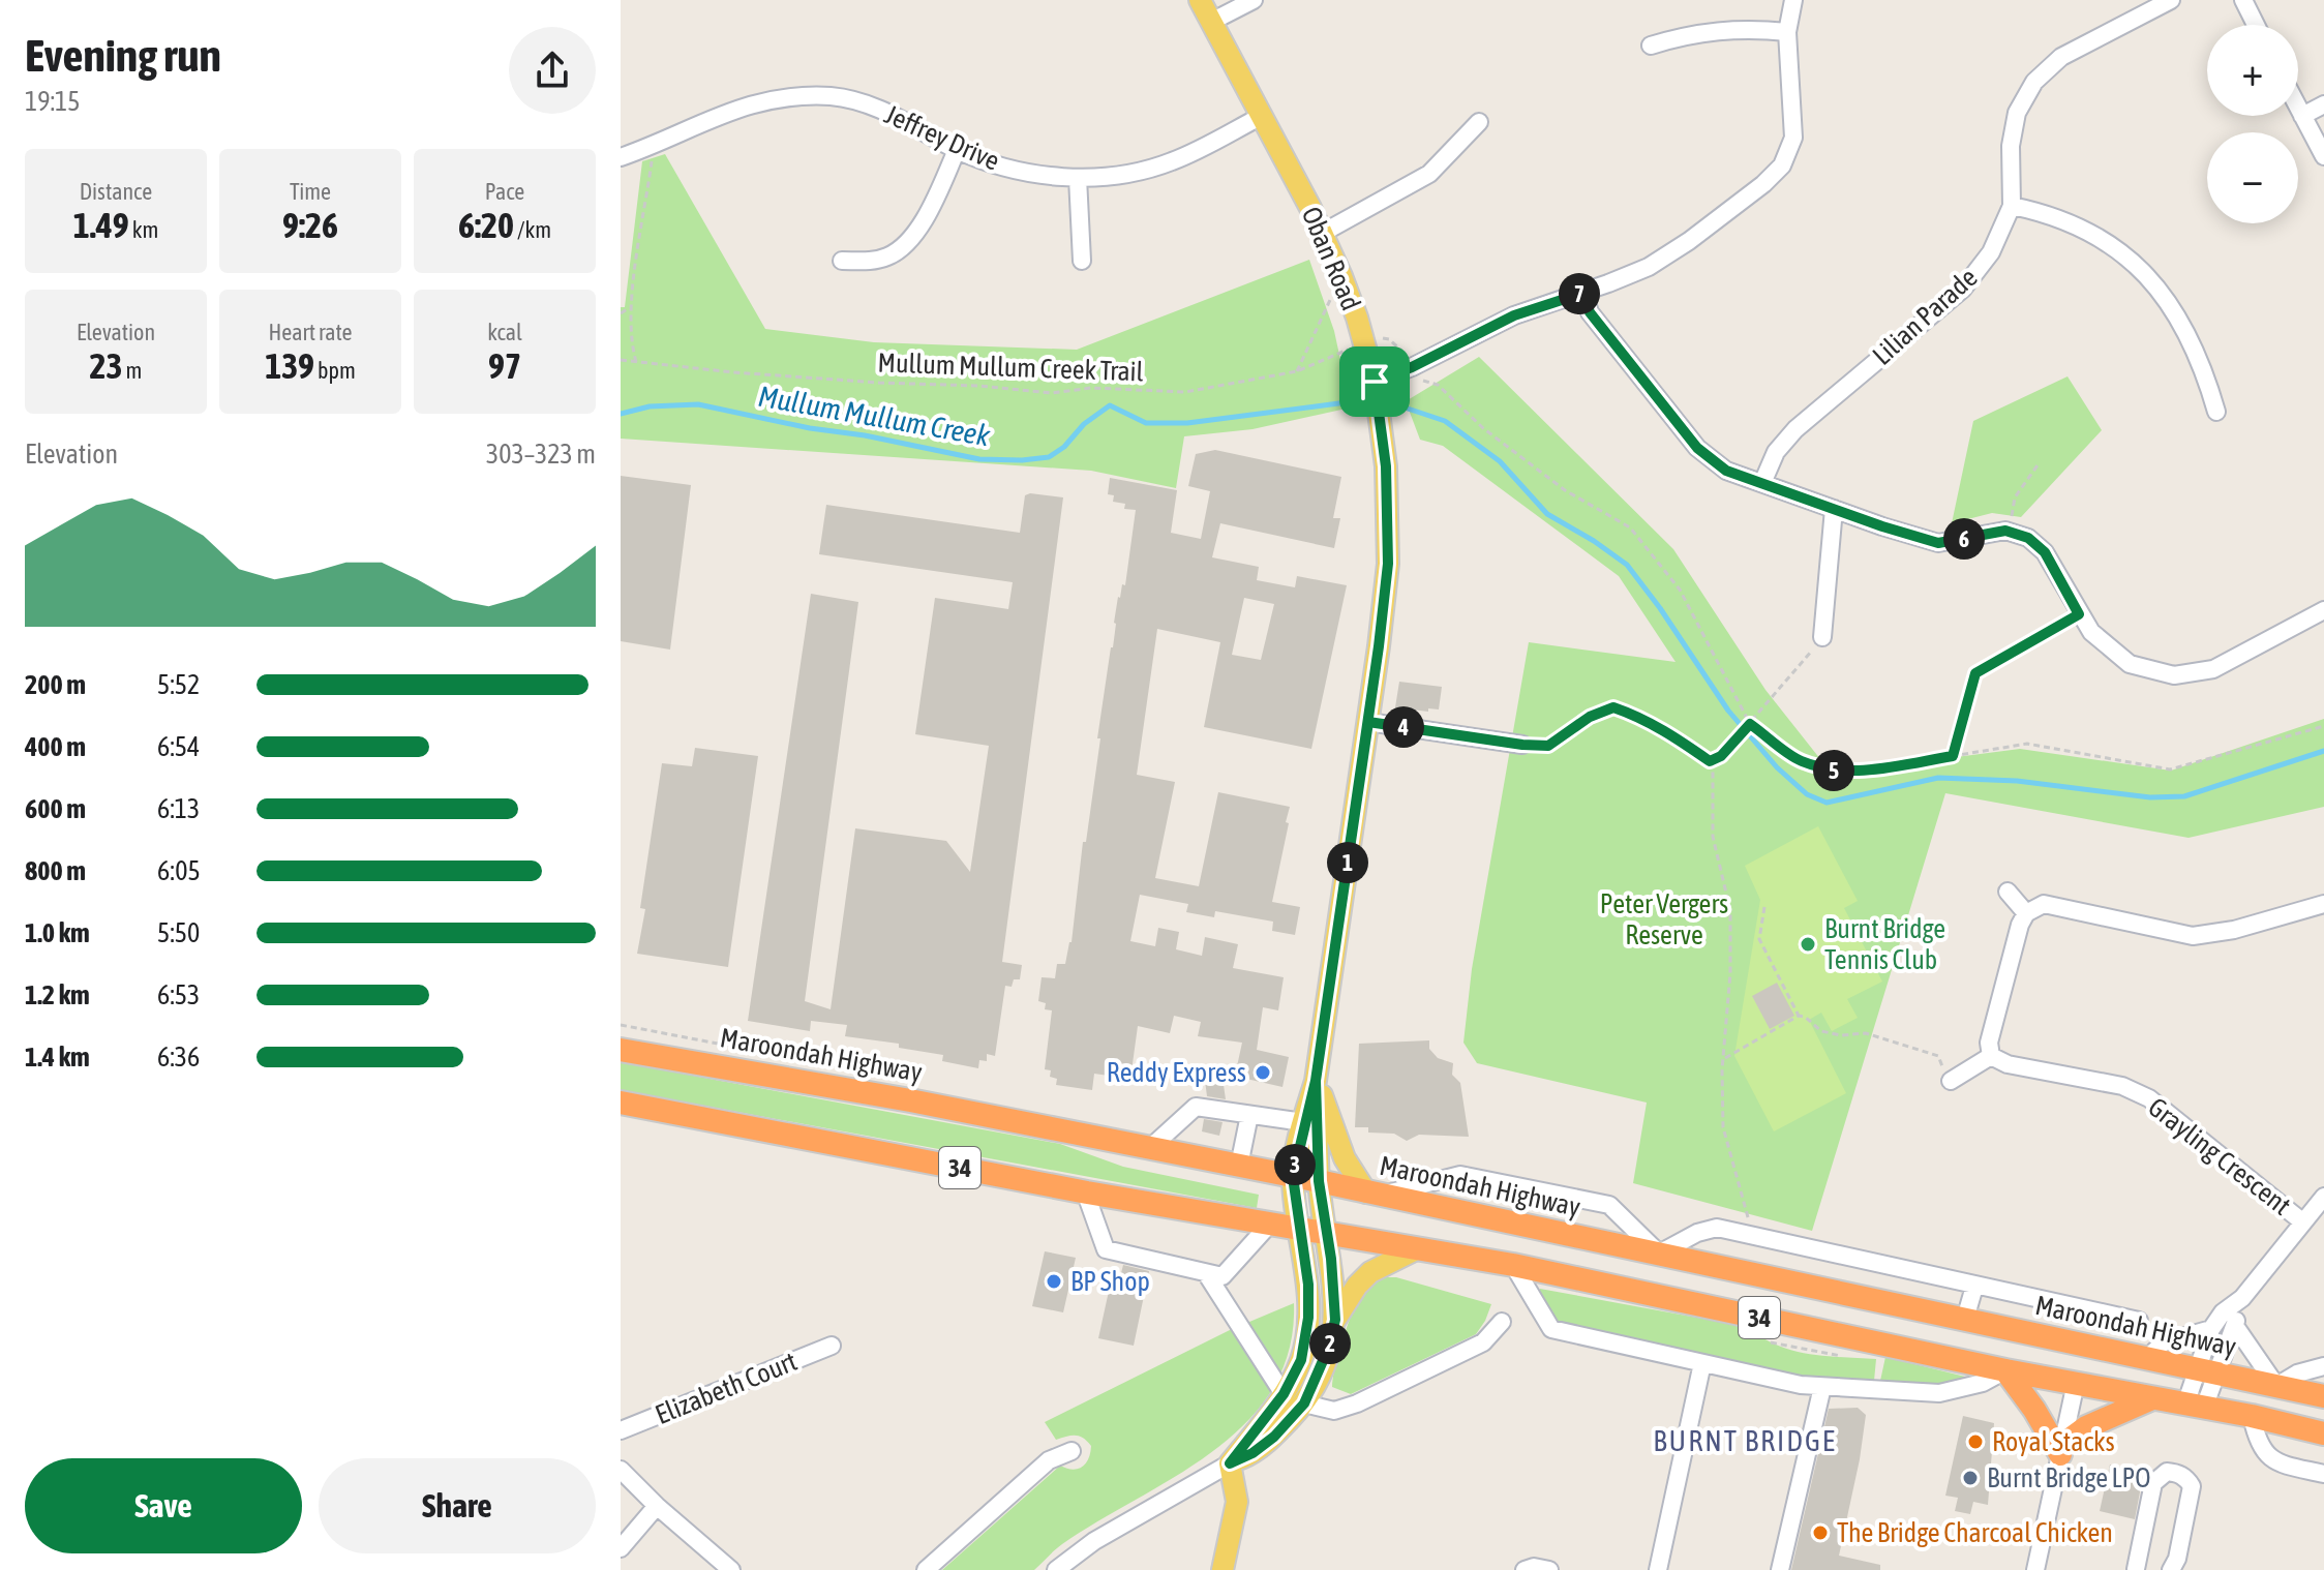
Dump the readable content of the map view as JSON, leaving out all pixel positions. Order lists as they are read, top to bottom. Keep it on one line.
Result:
{"streets":{"highway":["Maroondah Highway","34"],"main road":["Oban Road"],"street":["Jeffrey Drive","Lilian Parade","Grayling Crescent","Elizabeth Court"],"path":["Mullum Mullum Creek Trail"]},"crossings":[["Jeffrey Drive","Oban Road"],["Oban Road","Maroondah Highway"],["Oban Road","34"]],"districts":["BURNT BRIDGE"],"water":["Mullum Mullum Creek"],"parks":["Peter Vergers Reserve"],"places":["Burnt Bridge Tennis Club","Reddy Express","BP Shop","Royal Stacks","Burnt Bridge LPO","The Bridge Charcoal Chicken"],"page":{"heading":["Evening run","19:15"],"map_buttons":["+","−"],"stats":[["Distance","1.49 km"],["Time","9:26"],["Pace","6:20 /km"],["Elevation","23 m"],["Heart rate","139 bpm"],["kcal","97"]],"pins":["7","6","4","5","1","3","2"],"chart":["Elevation","303–323 m"],"list":[{"name":"200 m","note":"5:52"},{"name":"400 m","note":"6:54"},{"name":"600 m","note":"6:13"},{"name":"800 m","note":"6:05"},{"name":"1.0 km","note":"5:50"},{"name":"1.2 km","note":"6:53"},{"name":"1.4 km","note":"6:36"}],"buttons":["Save","Share"]}}
